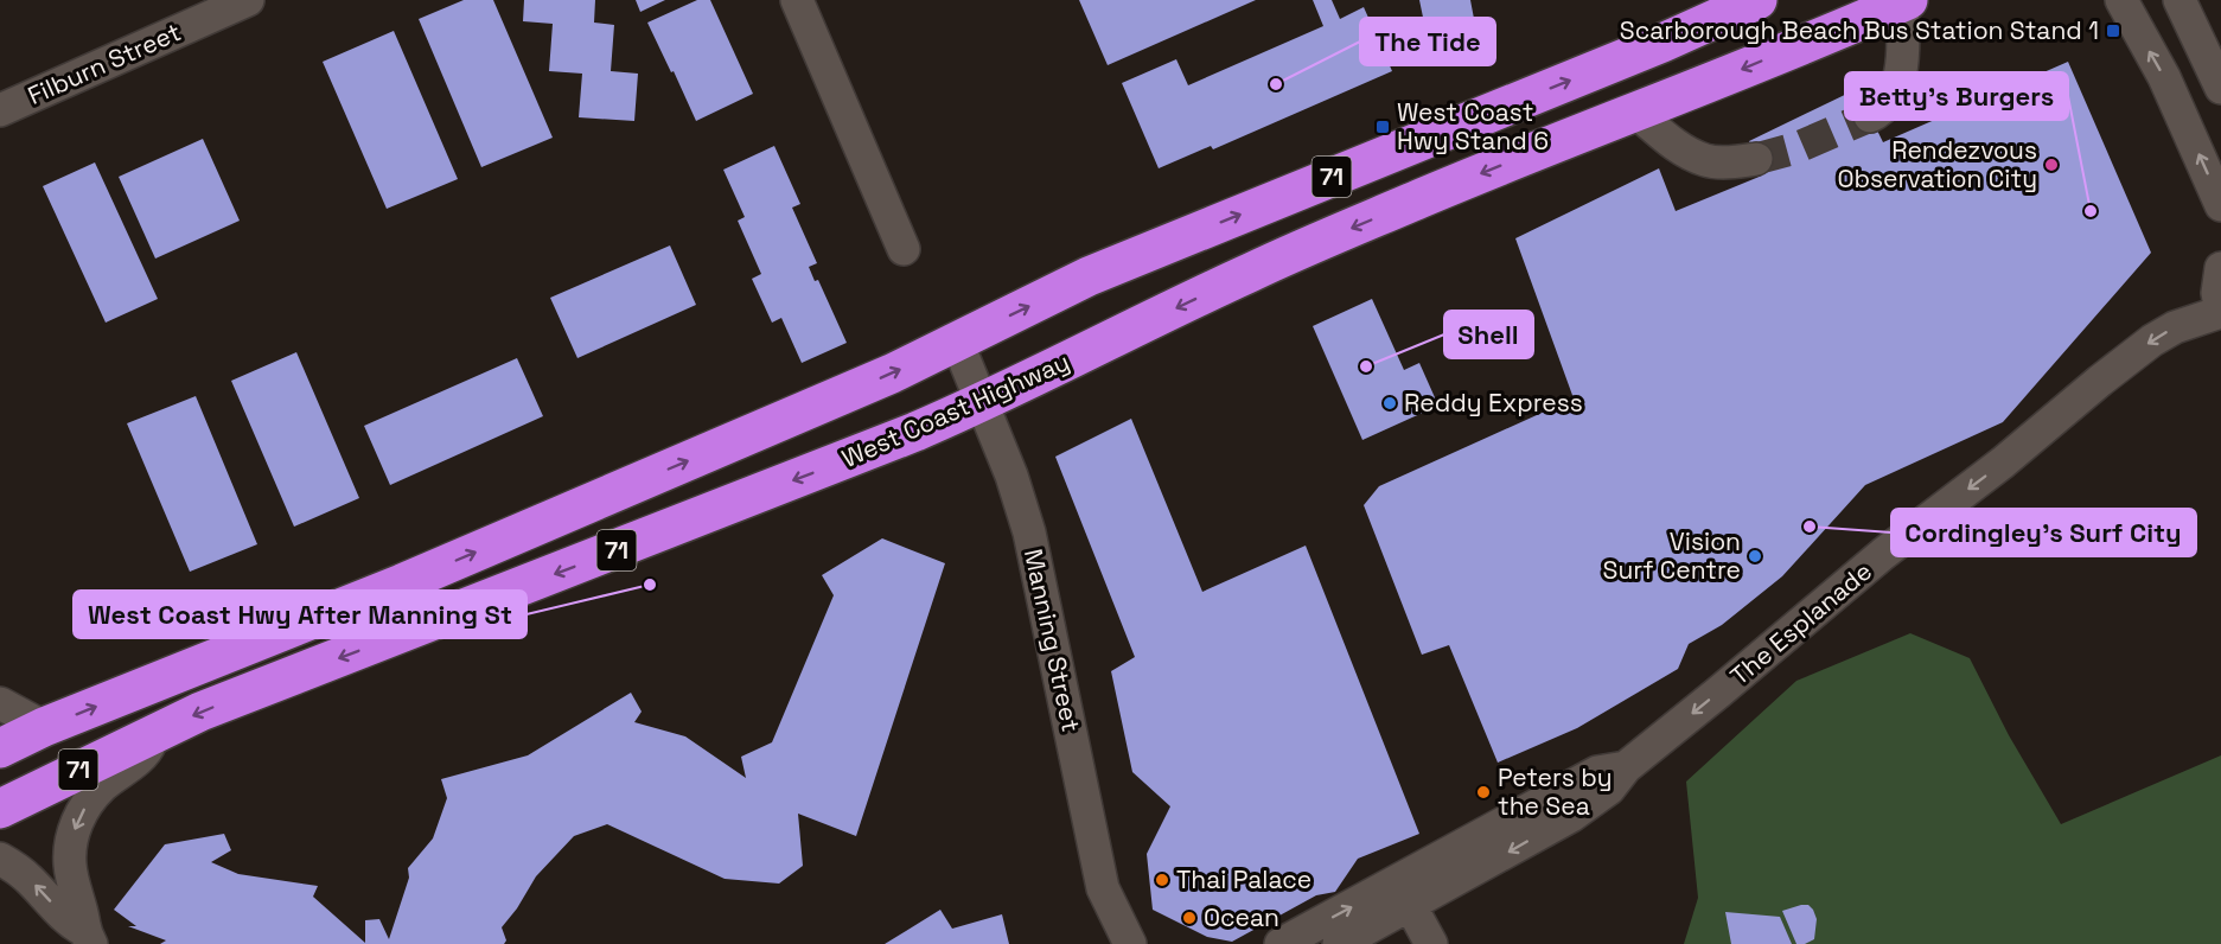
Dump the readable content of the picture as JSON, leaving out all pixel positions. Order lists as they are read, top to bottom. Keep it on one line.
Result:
{"streets":{"highway":["71","West Coast Highway"],"street":["Filburn Street","The Esplanade","Manning Street"]},"crossings":[["71","Manning Street"],["West Coast Highway","Manning Street"]],"places":{"transit":["Scarborough Beach Bus Station Stand 1","West Coast Hwy Stand 6"],"other":["The Tide","Rendezvous Observation City","Betty's Burgers","Shell","Reddy Express","Cordingley's Surf City","Vision Surf Centre","West Coast Hwy After Manning St","Peters by the Sea","Thai Palace","Ocean"]}}
